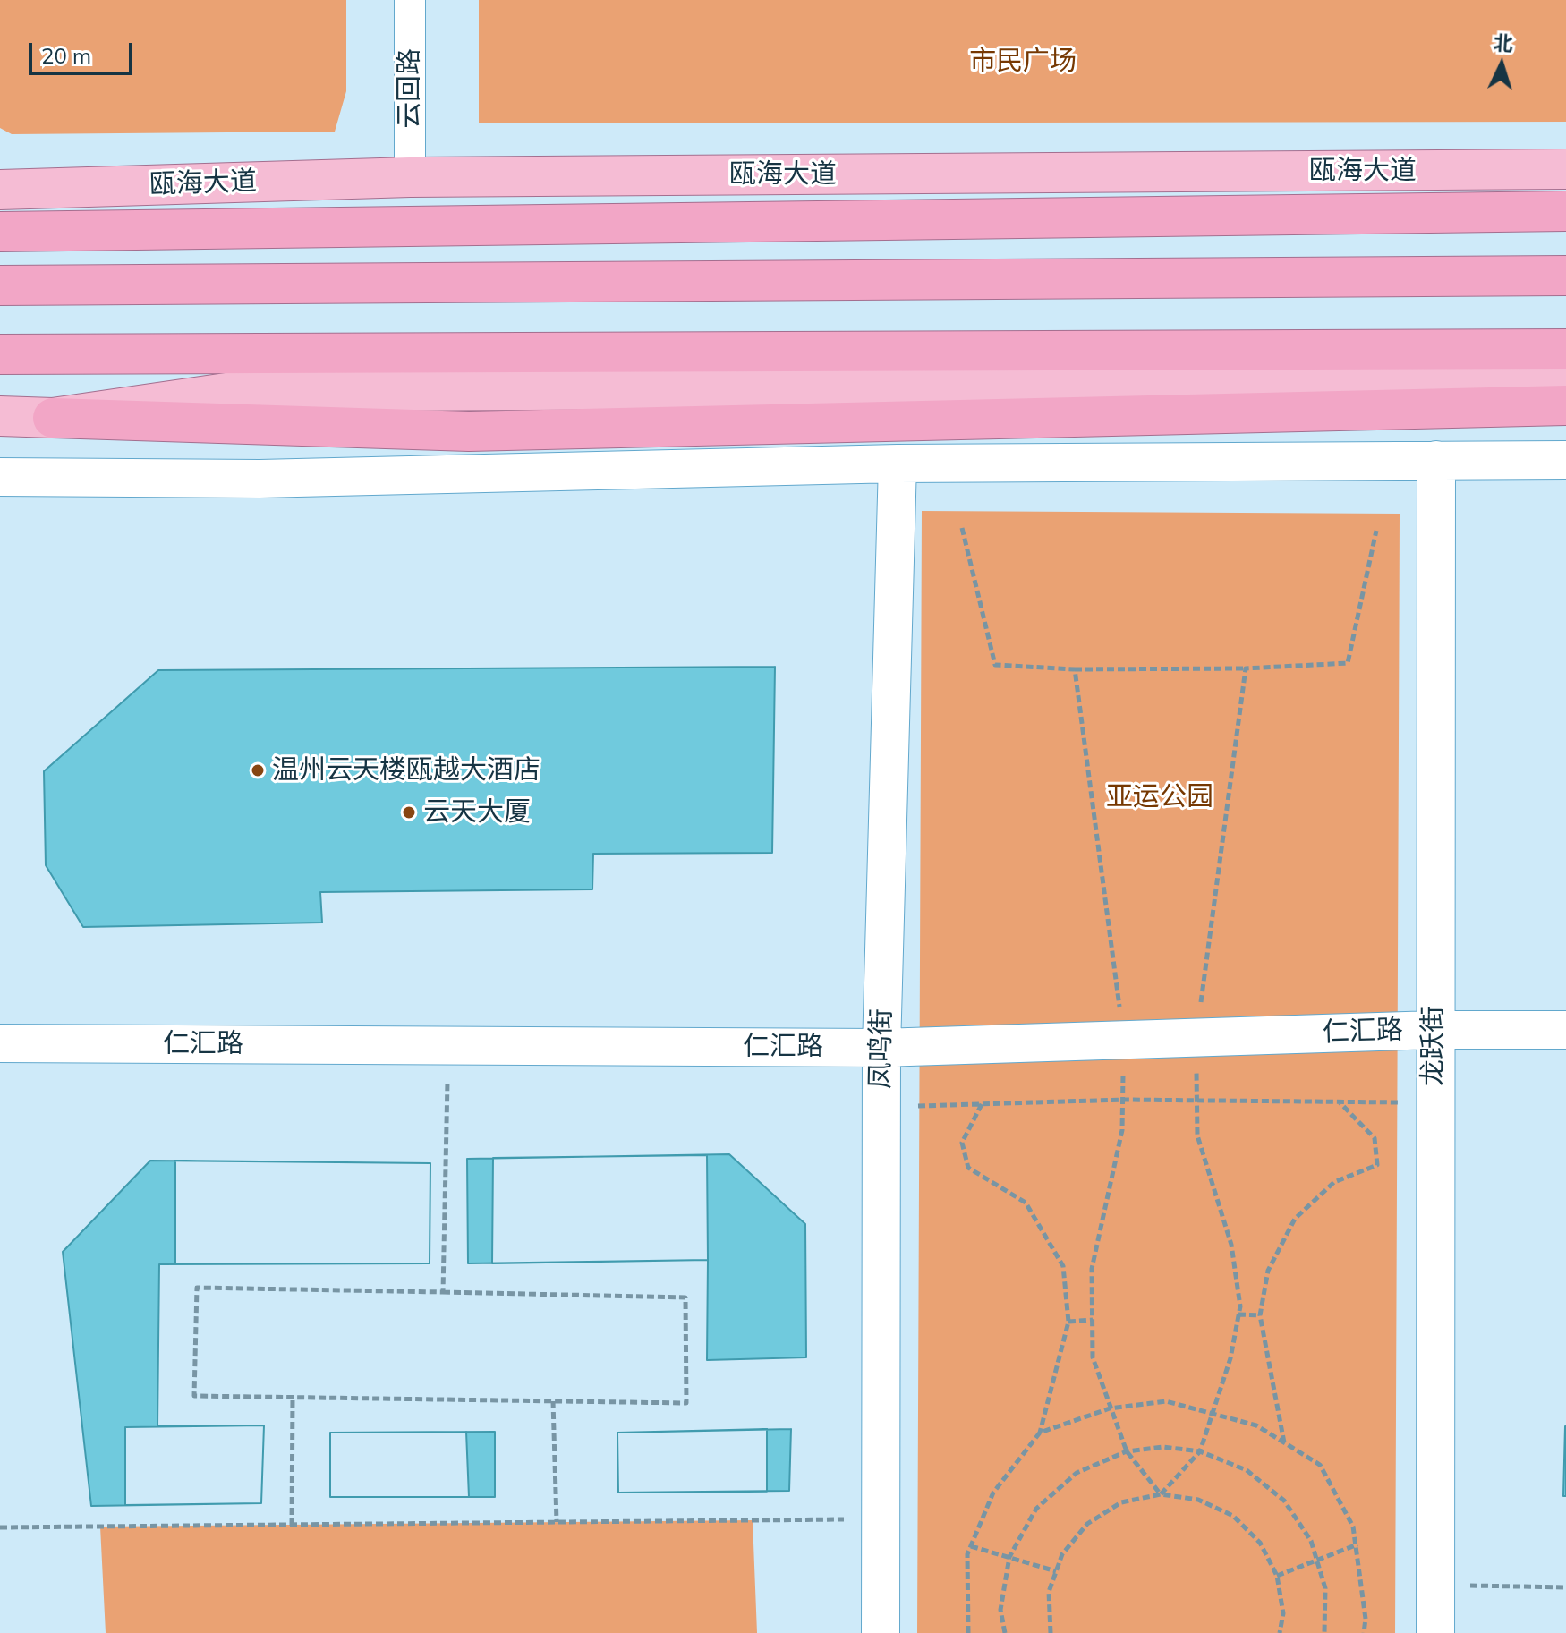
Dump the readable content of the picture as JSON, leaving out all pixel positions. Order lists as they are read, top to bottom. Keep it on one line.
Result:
{"streets":{"main road":["瓯海大道"],"street":["云回路","仁汇路","龙跃街","凤鸣街"]},"crossings":[["云回路","瓯海大道"],["仁汇路","龙跃街"],["仁汇路","凤鸣街"]],"parks":["市民广场","亚运公园"],"places":["温州云天楼瓯越大酒店","云天大厦"],"scale_bar":"20 m","north":"top"}
